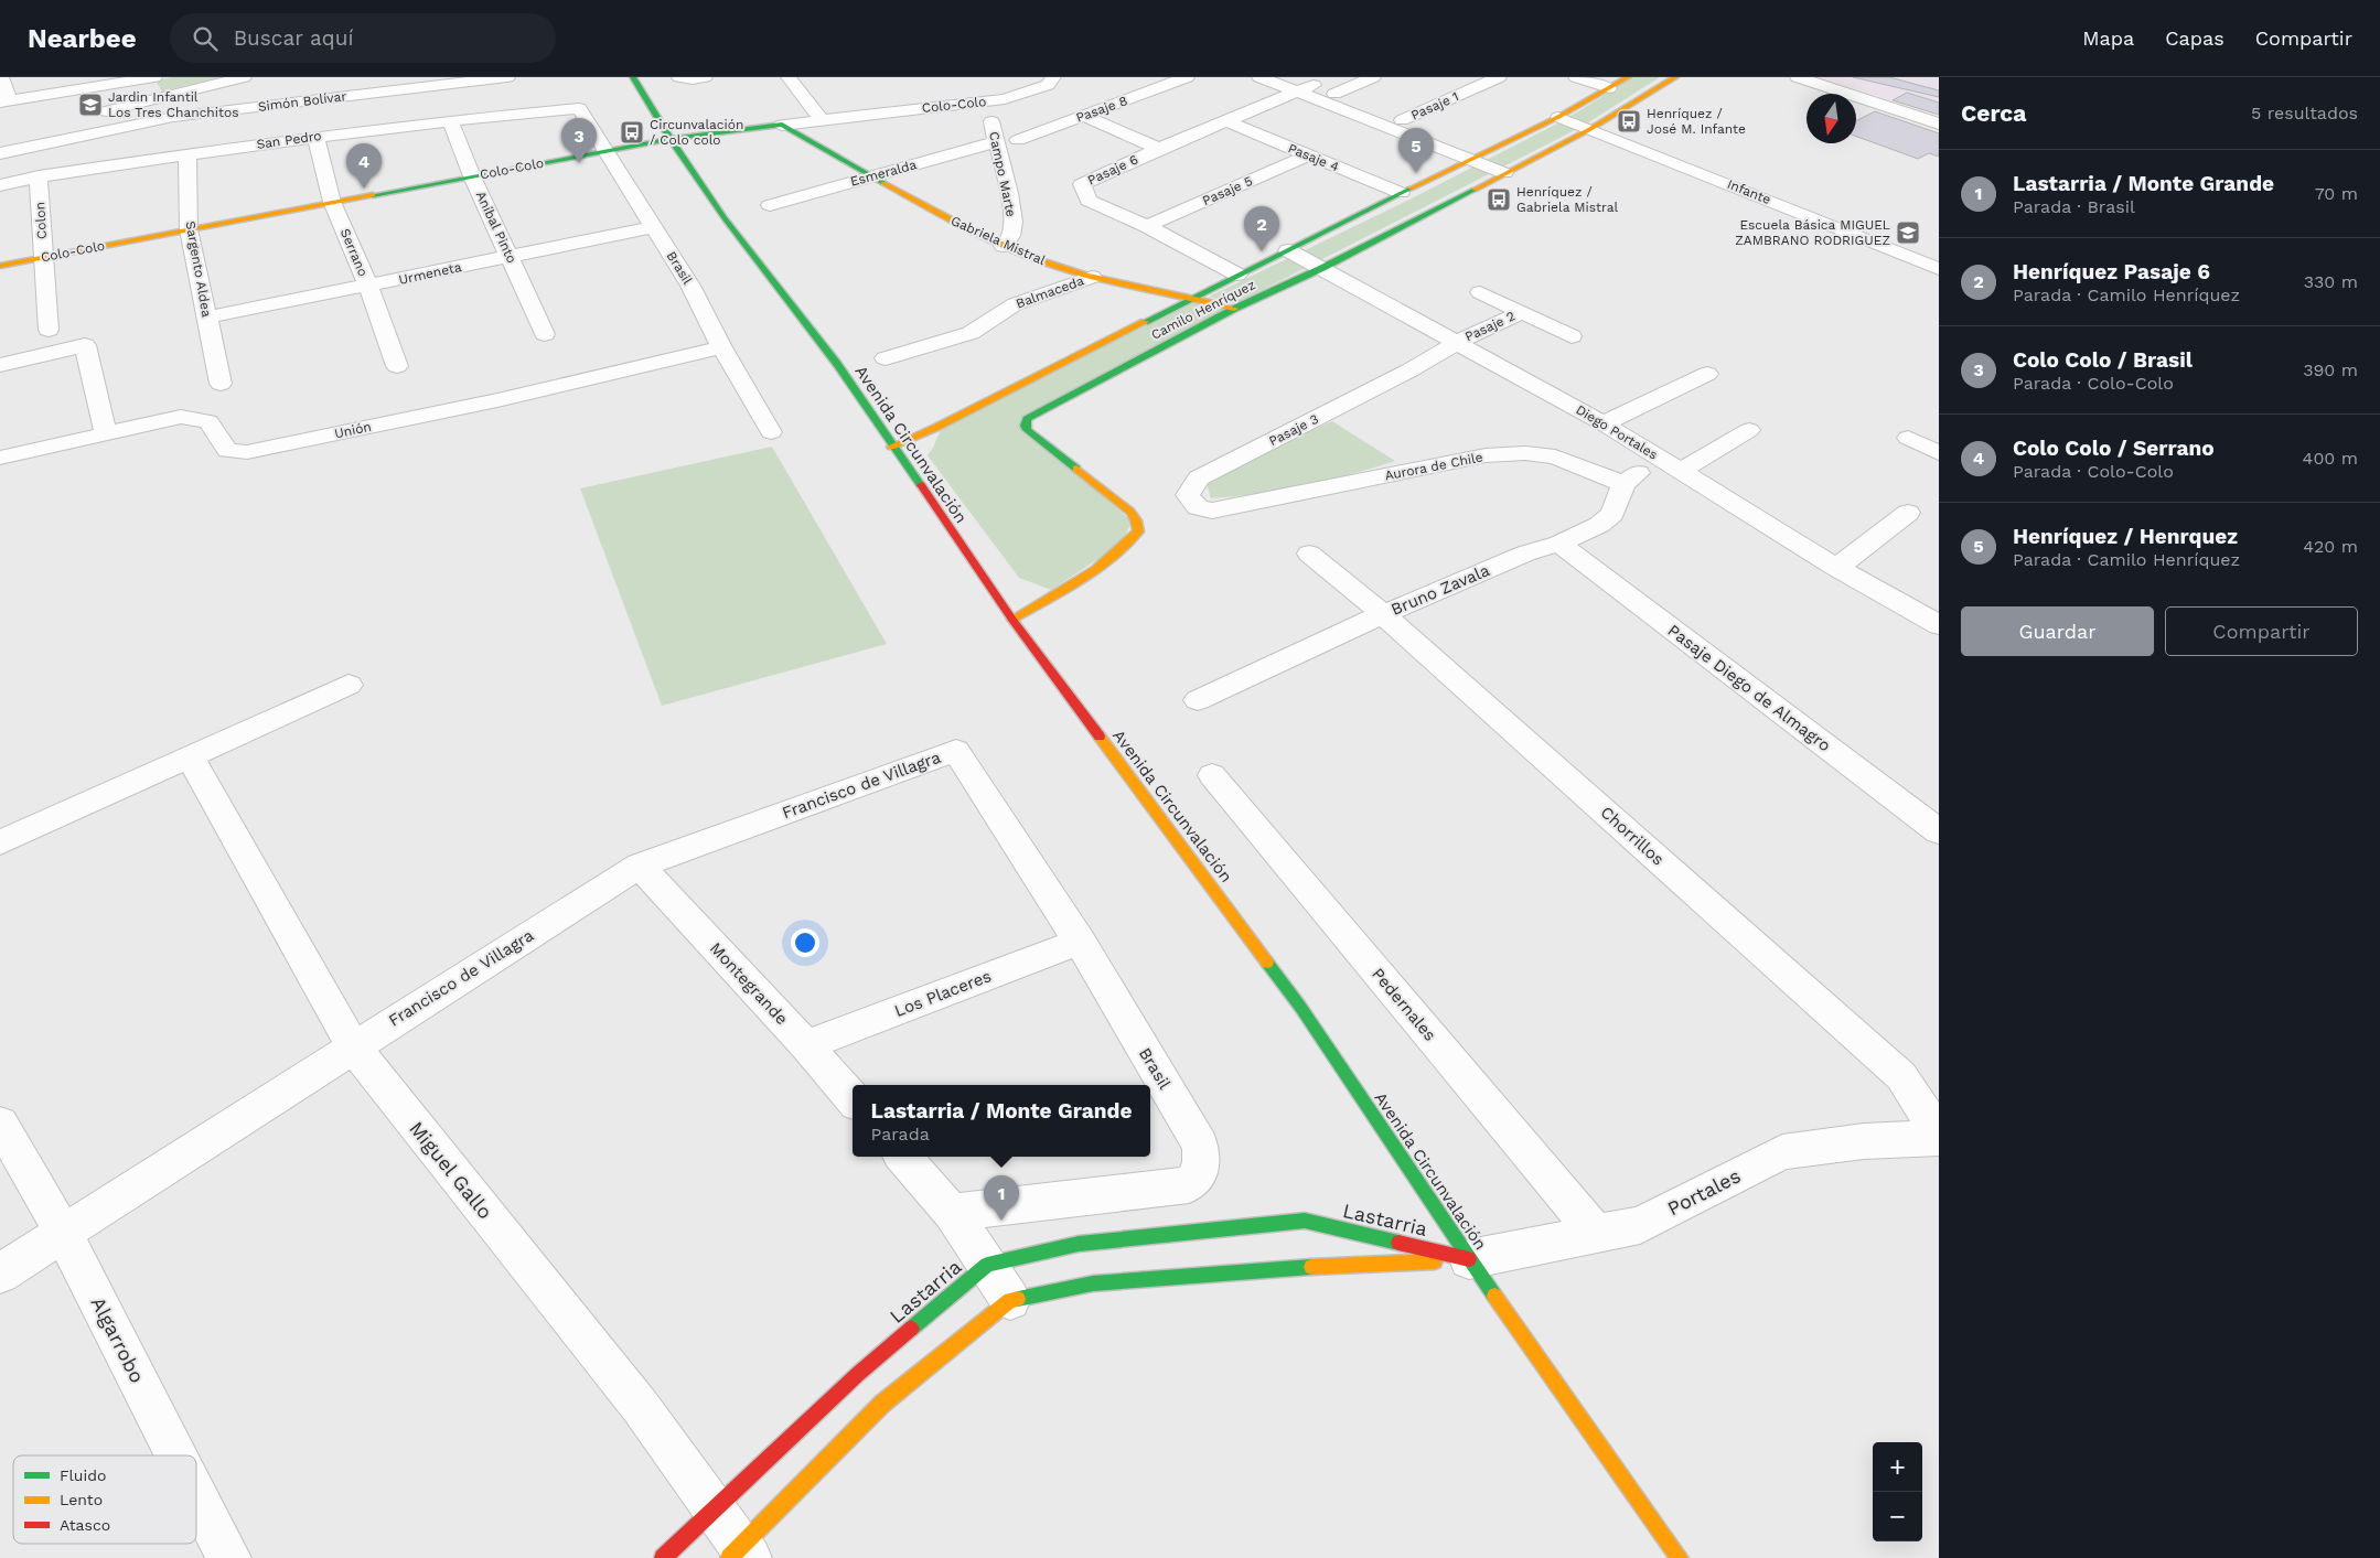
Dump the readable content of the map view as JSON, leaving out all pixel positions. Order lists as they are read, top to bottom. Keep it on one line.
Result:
{"streets":{"main road":["Colo-Colo","Gabriela Mistral","Camilo Henríquez","Avenida Circunvalación","Lastarria"],"street":["Simón Bolívar","Pasaje 1","Pasaje 8","San Pedro","Pasaje 4","Pasaje 6","Esmeralda","Campo Marte","Pasaje 5","Infante","Colon","Aníbal Pinto","Serrano","Brasil","Sargento Aldea","Urmeneta","Balmaceda","Pasaje 2","Unión","Pasaje 3","Diego Portales","Aurora de Chile","Bruno Zavala","Pasaje Diego de Almagro","Francisco de Villagra","Chorrillos","Montegrande","Los Placeres","Pedernales","Miguel Gallo","Portales","Algarrobo"]},"crossings":[["Colo-Colo","Campo Marte"],["Colo-Colo","Colon"],["Colo-Colo","Aníbal Pinto"],["Colo-Colo","Gabriela Mistral"],["Colo-Colo","Serrano"],["Colo-Colo","Brasil"],["Colo-Colo","Sargento Aldea"],["Colo-Colo","Avenida Circunvalación"],["San Pedro","Colon"],["San Pedro","Aníbal Pinto"],["San Pedro","Serrano"],["San Pedro","Brasil"],["San Pedro","Sargento Aldea"],["Pasaje 4","Pasaje 6"],["Pasaje 4","Pasaje 5"],["Pasaje 4","Camilo Henríquez"],["Pasaje 6","Pasaje 5"],["Pasaje 6","Camilo Henríquez"],["Esmeralda","Campo Marte"],["Esmeralda","Gabriela Mistral"],["Campo Marte","Gabriela Mistral"],["Infante","Camilo Henríquez"],["Aníbal Pinto","Urmeneta"],["Gabriela Mistral","Balmaceda"],["Gabriela Mistral","Camilo Henríquez"],["Serrano","Urmeneta"],["Brasil","Urmeneta"],["Brasil","Unión"],["Brasil","Francisco de Villagra"],["Brasil","Los Placeres"],["Sargento Aldea","Urmeneta"],["Camilo Henríquez","Diego Portales"],["Camilo Henríquez","Avenida Circunvalación"],["Pasaje 2","Pasaje 3"],["Pasaje 2","Diego Portales"],["Pasaje 3","Diego Portales"],["Pasaje 3","Aurora de Chile"],["Avenida Circunvalación","Portales"],["Avenida Circunvalación","Lastarria"],["Bruno Zavala","Pasaje Diego de Almagro"],["Bruno Zavala","Chorrillos"],["Francisco de Villagra","Montegrande"],["Francisco de Villagra","Miguel Gallo"],["Francisco de Villagra","Algarrobo"],["Chorrillos","Portales"],["Montegrande","Los Placeres"],["Pedernales","Portales"],["Miguel Gallo","Lastarria"],["Portales","Lastarria"]],"places":{"school or university":["Jardin Infantil Los Tres Chanchitos","Escuela Básica MIGUEL ZAMBRANO RODRIGUEZ"],"bus stop":["Henríquez / José M. Infante","Circunvalación / Colo colo","Henríquez / Gabriela Mistral"]},"legend":["Fluido","Lento","Atasco"],"north":"bottom","page":{"header":"Nearbee","search":"Buscar aquí","nav":["Mapa","Capas","Compartir"],"heading":["Cerca","5 resultados"],"pins":["3","5","4","2","1"],"list":[{"mark":"1","name":"Lastarria / Monte Grande","note":"Parada · Brasil","value":"70 m"},{"mark":"2","name":"Henríquez Pasaje 6","note":"Parada · Camilo Henríquez","value":"330 m"},{"mark":"3","name":"Colo Colo / Brasil","note":"Parada · Colo-Colo","value":"390 m"},{"mark":"4","name":"Colo Colo / Serrano","note":"Parada · Colo-Colo","value":"400 m"},{"mark":"5","name":"Henríquez / Henrquez","note":"Parada · Camilo Henríquez","value":"420 m"}],"buttons":["Guardar","Compartir"],"popup":["Lastarria / Monte Grande","Parada"],"map_buttons":["+","−"]}}
